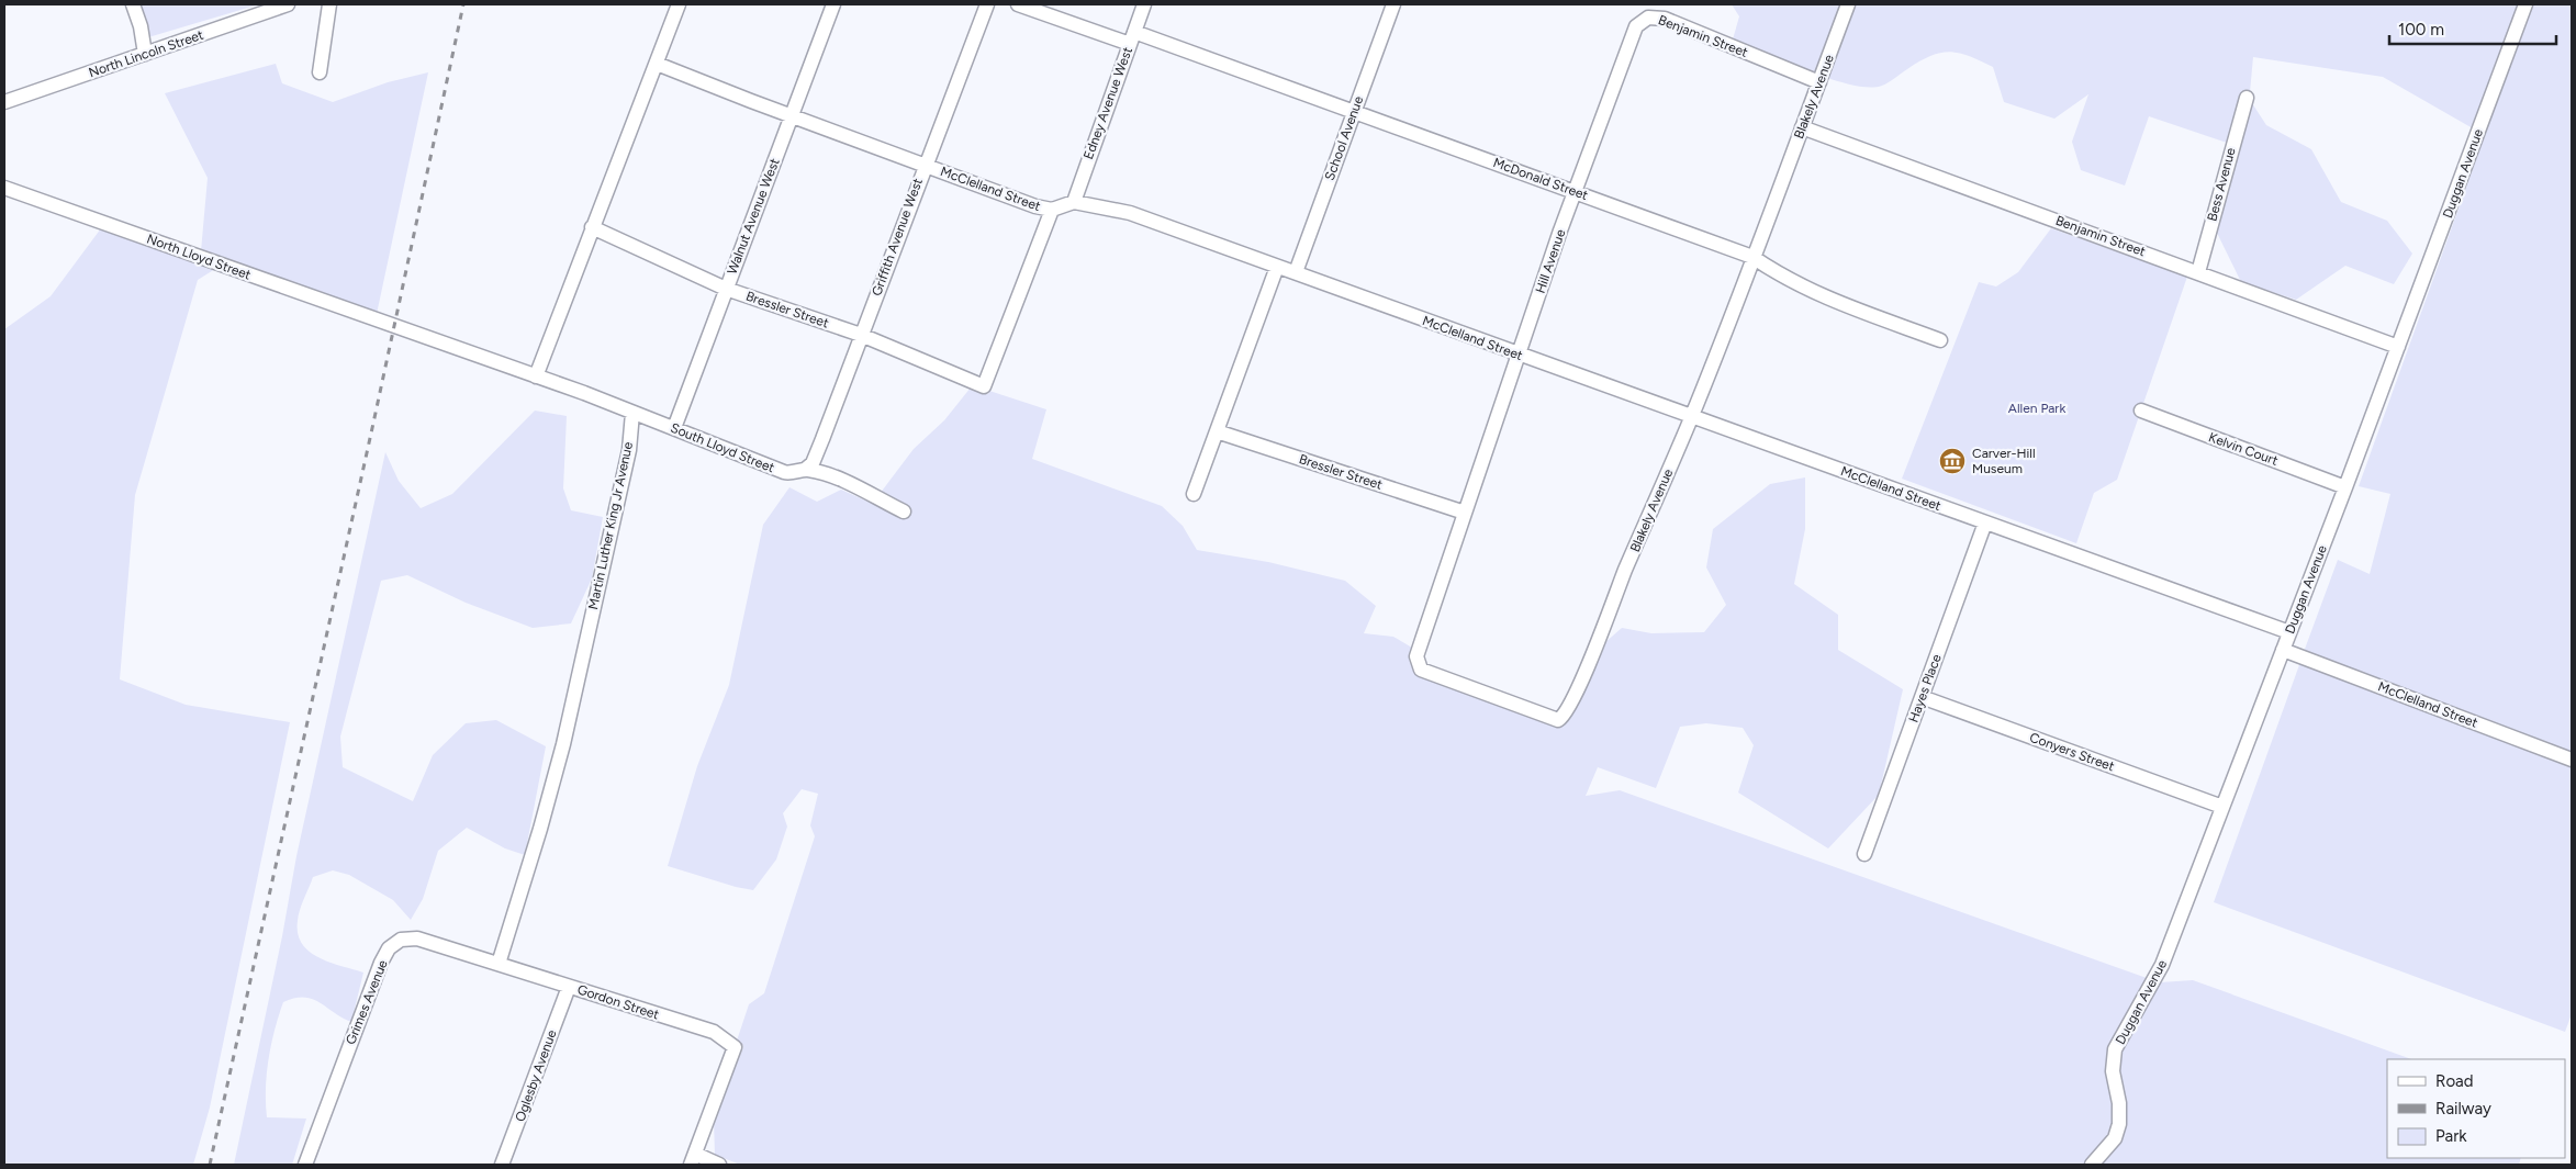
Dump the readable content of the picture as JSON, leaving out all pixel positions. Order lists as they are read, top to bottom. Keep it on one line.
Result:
{"streets":{"street":["Benjamin Street","North Lincoln Street","Blakely Avenue","Edney Avenue West","School Avenue","Duggan Avenue","McDonald Street","Bess Avenue","McClelland Street","Walnut Avenue West","Griffith Avenue West","North Lloyd Street","Hill Avenue","Bressler Street","South Lloyd Street","Kelvin Court","Martin Luther King Jr Avenue","Hayes Place","Conyers Street","Grimes Avenue","Gordon Street","Oglesby Avenue"]},"crossings":[["Benjamin Street","Blakely Avenue"],["Benjamin Street","Duggan Avenue"],["Benjamin Street","Bess Avenue"],["Benjamin Street","Hill Avenue"],["Blakely Avenue","McDonald Street"],["Blakely Avenue","McClelland Street"],["Blakely Avenue","Hill Avenue"],["Blakely Avenue","Bressler Street"],["Edney Avenue West","McDonald Street"],["Edney Avenue West","McClelland Street"],["School Avenue","McDonald Street"],["School Avenue","McClelland Street"],["Duggan Avenue","McClelland Street"],["Duggan Avenue","Kelvin Court"],["Duggan Avenue","Conyers Street"],["McDonald Street","Hill Avenue"],["McClelland Street","Walnut Avenue West"],["McClelland Street","Griffith Avenue West"],["McClelland Street","Hill Avenue"],["McClelland Street","Bressler Street"],["McClelland Street","Hayes Place"],["Walnut Avenue West","Bressler Street"],["Walnut Avenue West","South Lloyd Street"],["Griffith Avenue West","Bressler Street"],["Griffith Avenue West","South Lloyd Street"],["Hill Avenue","Bressler Street"],["South Lloyd Street","Martin Luther King Jr Avenue"],["Martin Luther King Jr Avenue","Grimes Avenue"],["Martin Luther King Jr Avenue","Gordon Street"],["Hayes Place","Conyers Street"],["Grimes Avenue","Gordon Street"],["Gordon Street","Oglesby Avenue"]],"parks":["Allen Park"],"places":{"museum":["Carver-Hill Museum"]},"legend":["Road","Railway","Park"],"scale_bar":"100 m"}
